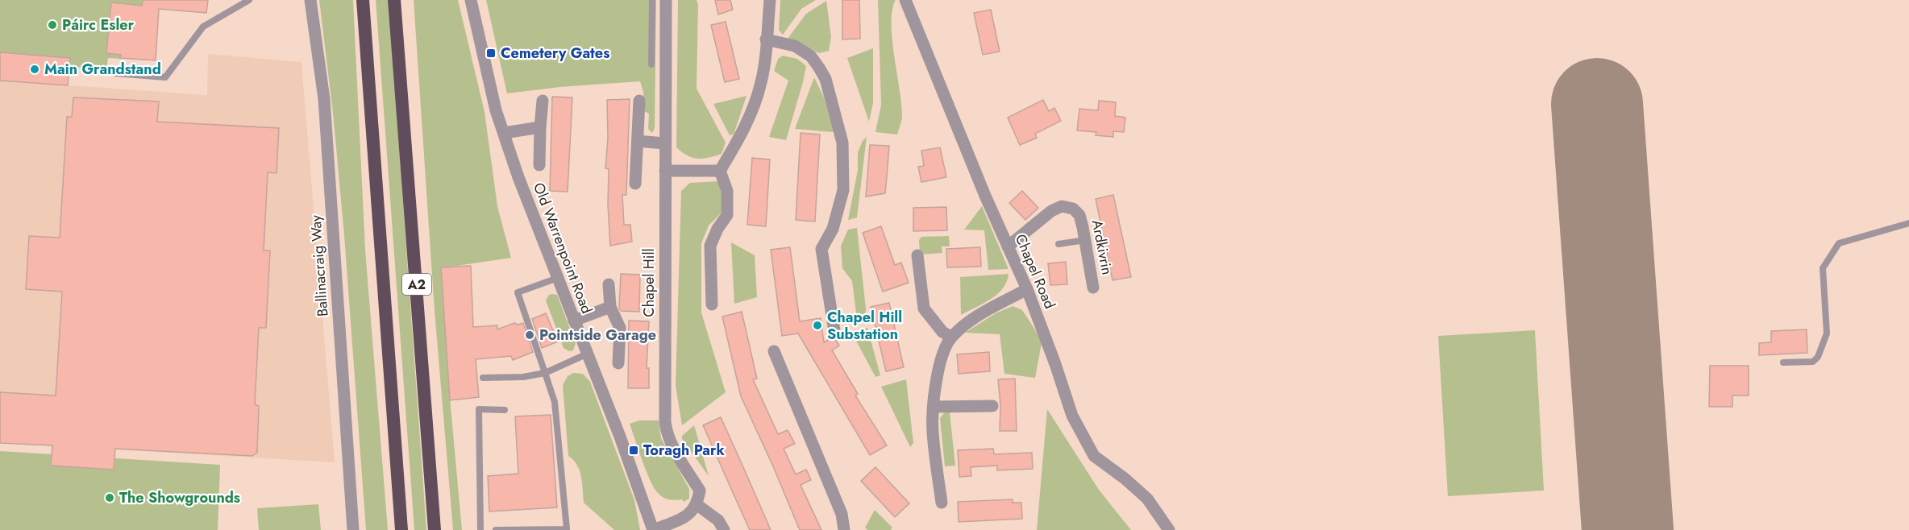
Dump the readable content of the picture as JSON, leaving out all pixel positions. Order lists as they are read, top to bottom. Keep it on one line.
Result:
{"streets":{"highway":["A2"],"street":["Ardkivrin","Old Warrenpoint Road","Ballinacraig Way","Chapel Road","Chapel Hill"]},"crossings":[["Ardkivrin","Chapel Road"]],"places":{"other":["Páirc Esler","Main Grandstand","Chapel Hill Substation","Pointside Garage","The Showgrounds"],"transit":["Cemetery Gates","Toragh Park"]}}
